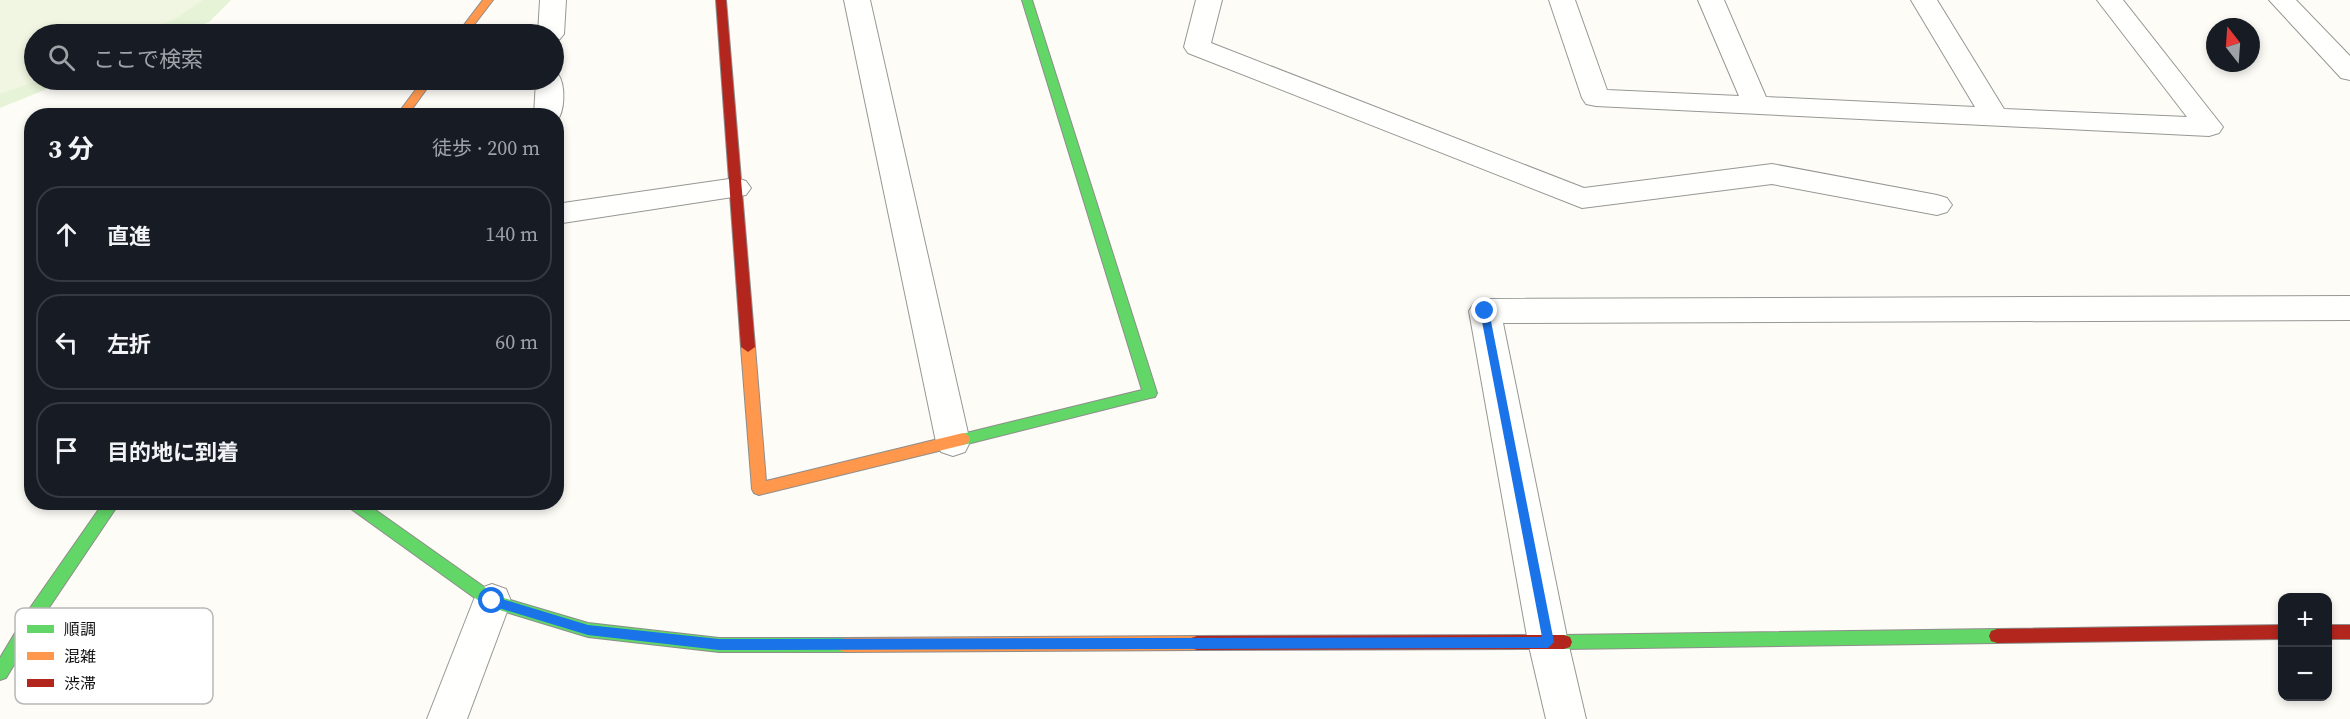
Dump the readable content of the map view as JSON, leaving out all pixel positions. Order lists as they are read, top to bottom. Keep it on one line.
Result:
{"legend":["順調","混雑","渋滞"],"north":"top","page":{"search":"ここで検索","heading":["3 分","徒歩 · 200 m"],"list":[["直進","140 m"],["左折","60 m"],"目的地に到着"],"map_buttons":["+","−"]}}
